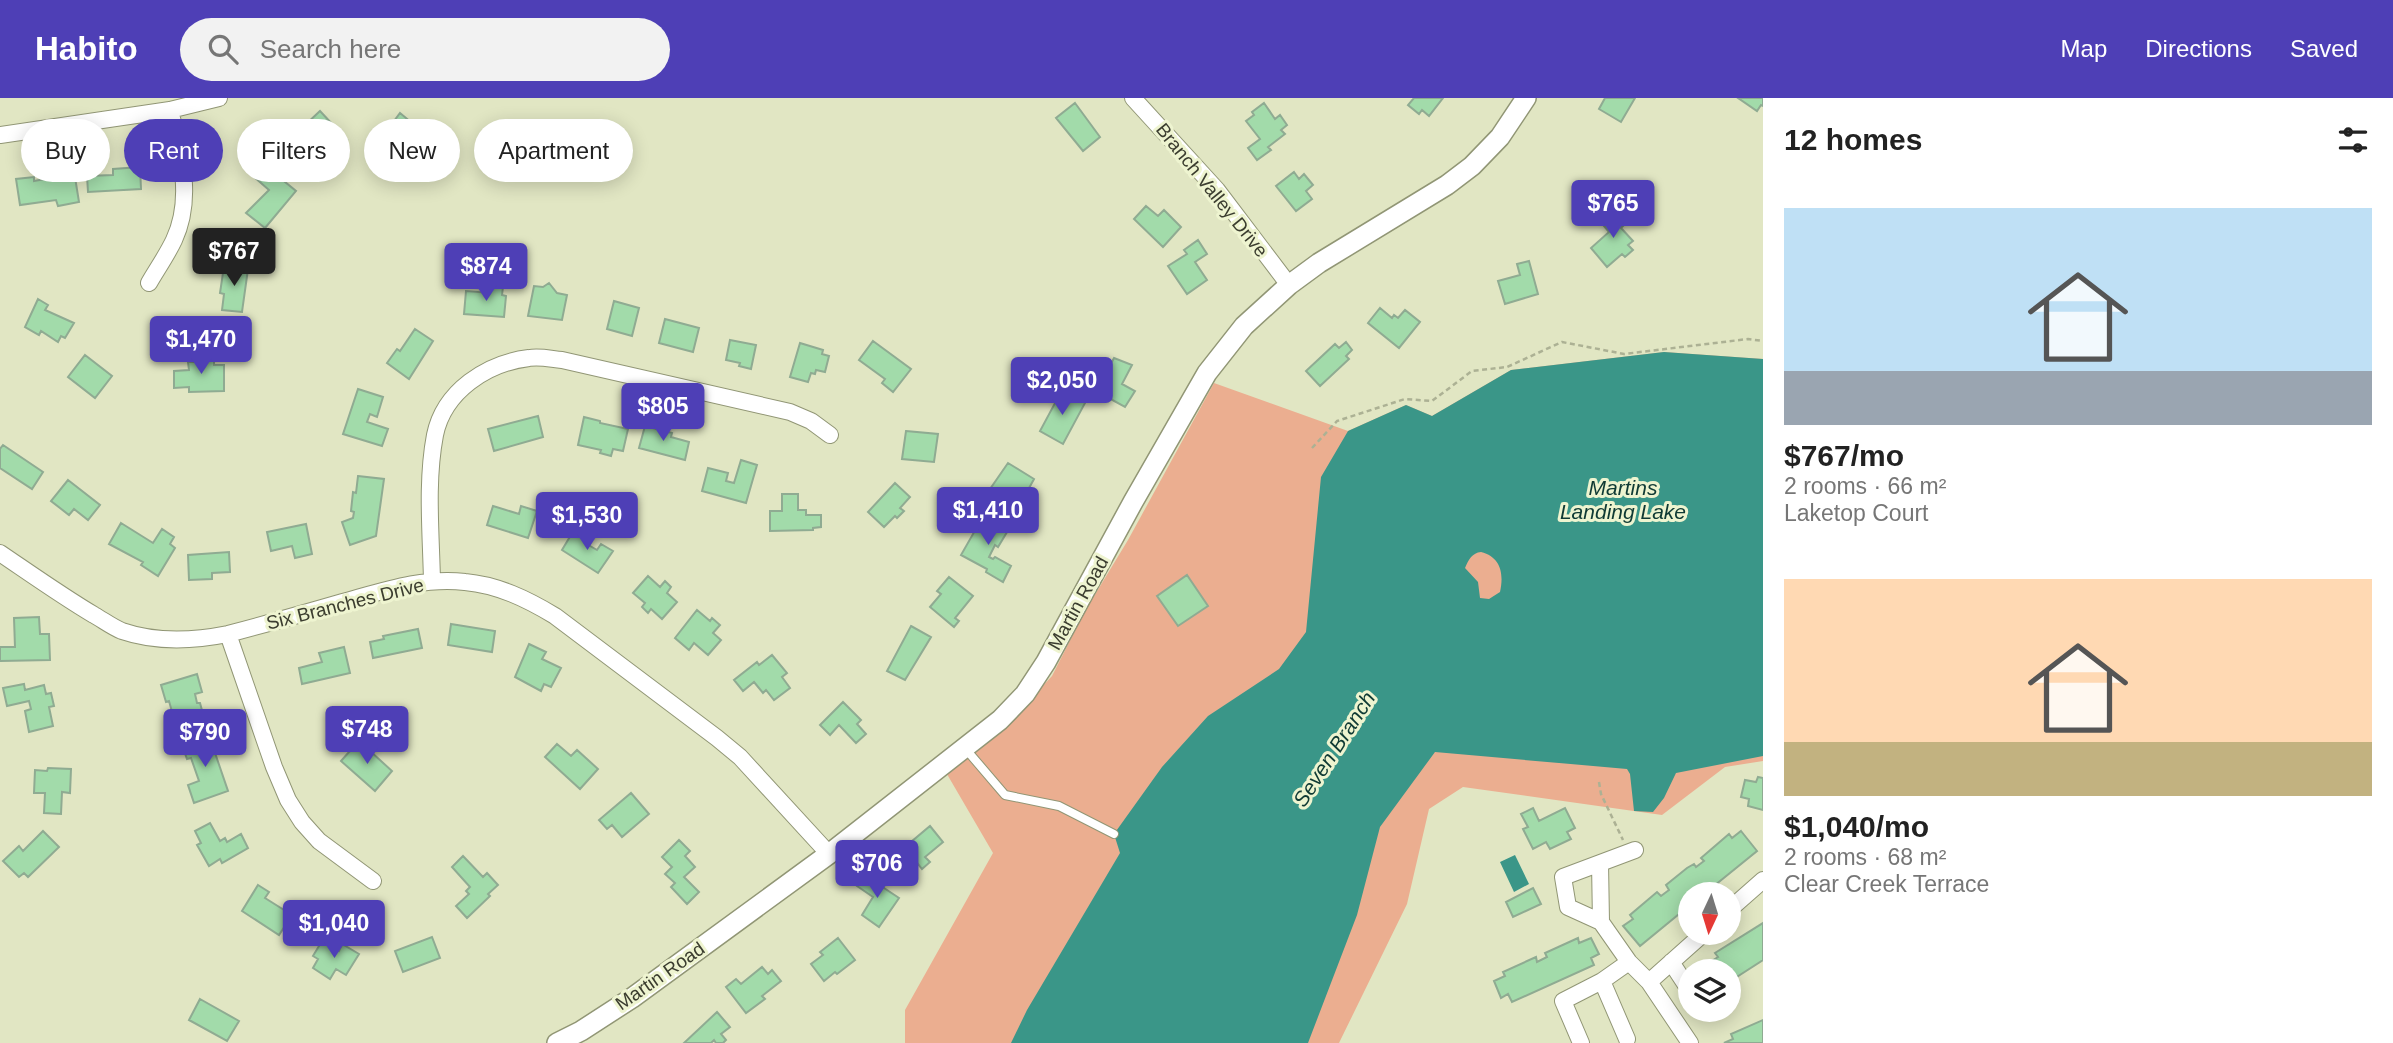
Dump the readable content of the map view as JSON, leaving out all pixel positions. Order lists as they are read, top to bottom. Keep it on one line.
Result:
{"streets":{"street":["Branch Valley Drive","Martin Road","Six Branches Drive"]},"crossings":[["Branch Valley Drive","Martin Road"],["Martin Road","Six Branches Drive"]],"water":["Martins Landing Lake","Seven Branch"],"north":"bottom","page":{"header":"Habito","search":"Search here","nav":["Map","Directions","Saved"],"heading":"12 homes","chip":["Buy","Rent","Filters","New","Apartment"],"price":["$765","$767","$874","$1,470","$2,050","$805","$1,410","$1,530","$748","$790","$706","$1,040"],"list":[{"name":"$767/mo","note":"2 rooms · 66 m² · Laketop Court"},{"name":"$1,040/mo","note":"2 rooms · 68 m² · Clear Creek Terrace"}]}}
